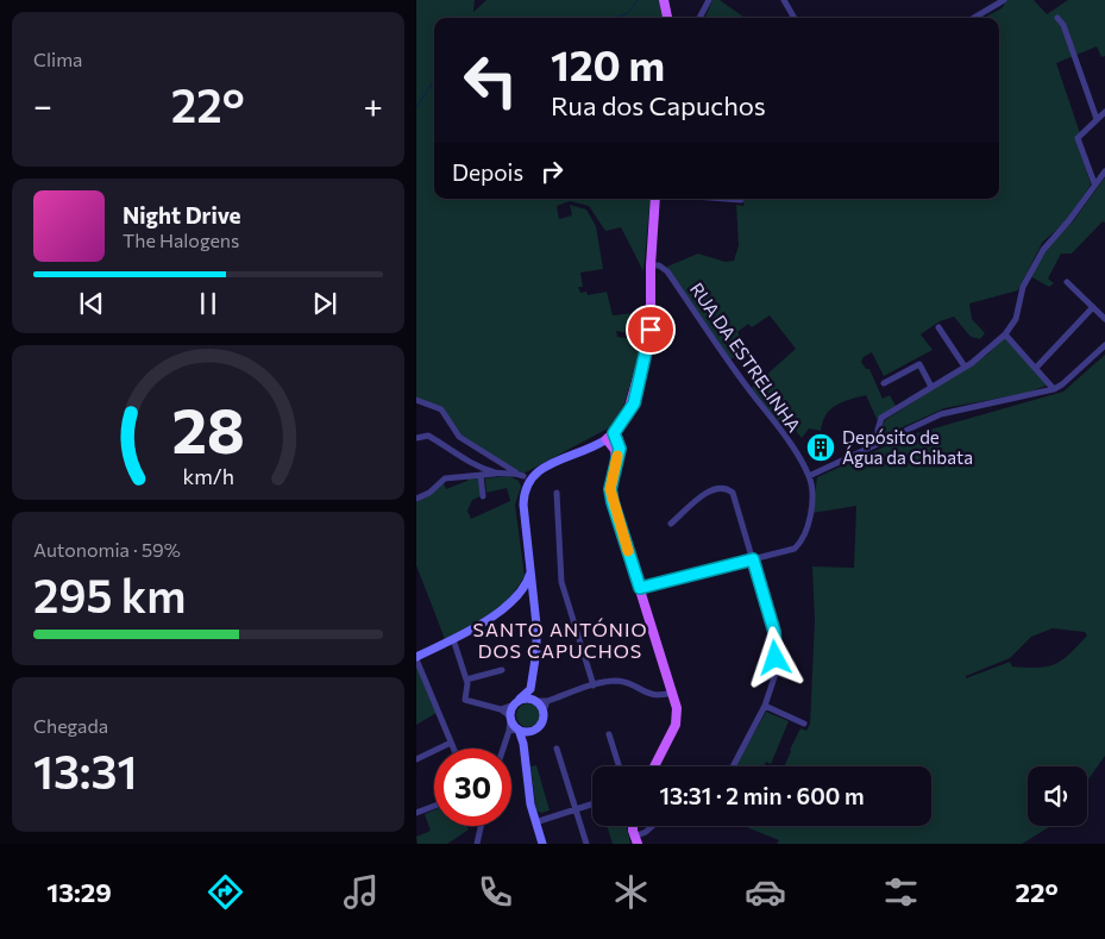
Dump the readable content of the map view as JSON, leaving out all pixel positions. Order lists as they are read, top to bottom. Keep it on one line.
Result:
{"streets":{"street":["RUA DA ESTRELINHA"]},"districts":["SANTO ANTÓNIO DOS CAPUCHOS"],"places":{"building":["Depósito de Água da Chibata"]},"page":{"tile":["Clima",["Autonomia · 59%","295 km"],["Chegada","13:31"]],"turn":["120 m","Rua dos Capuchos"],"heat":["−","22°","+"],"then":"Depois","song":["Night Drive","The Halogens"],"limit":"30","trip":"13:31 · 2 min · 600 m","tabs":["13:29","22°"],"gauge":["28","km/h"]}}
